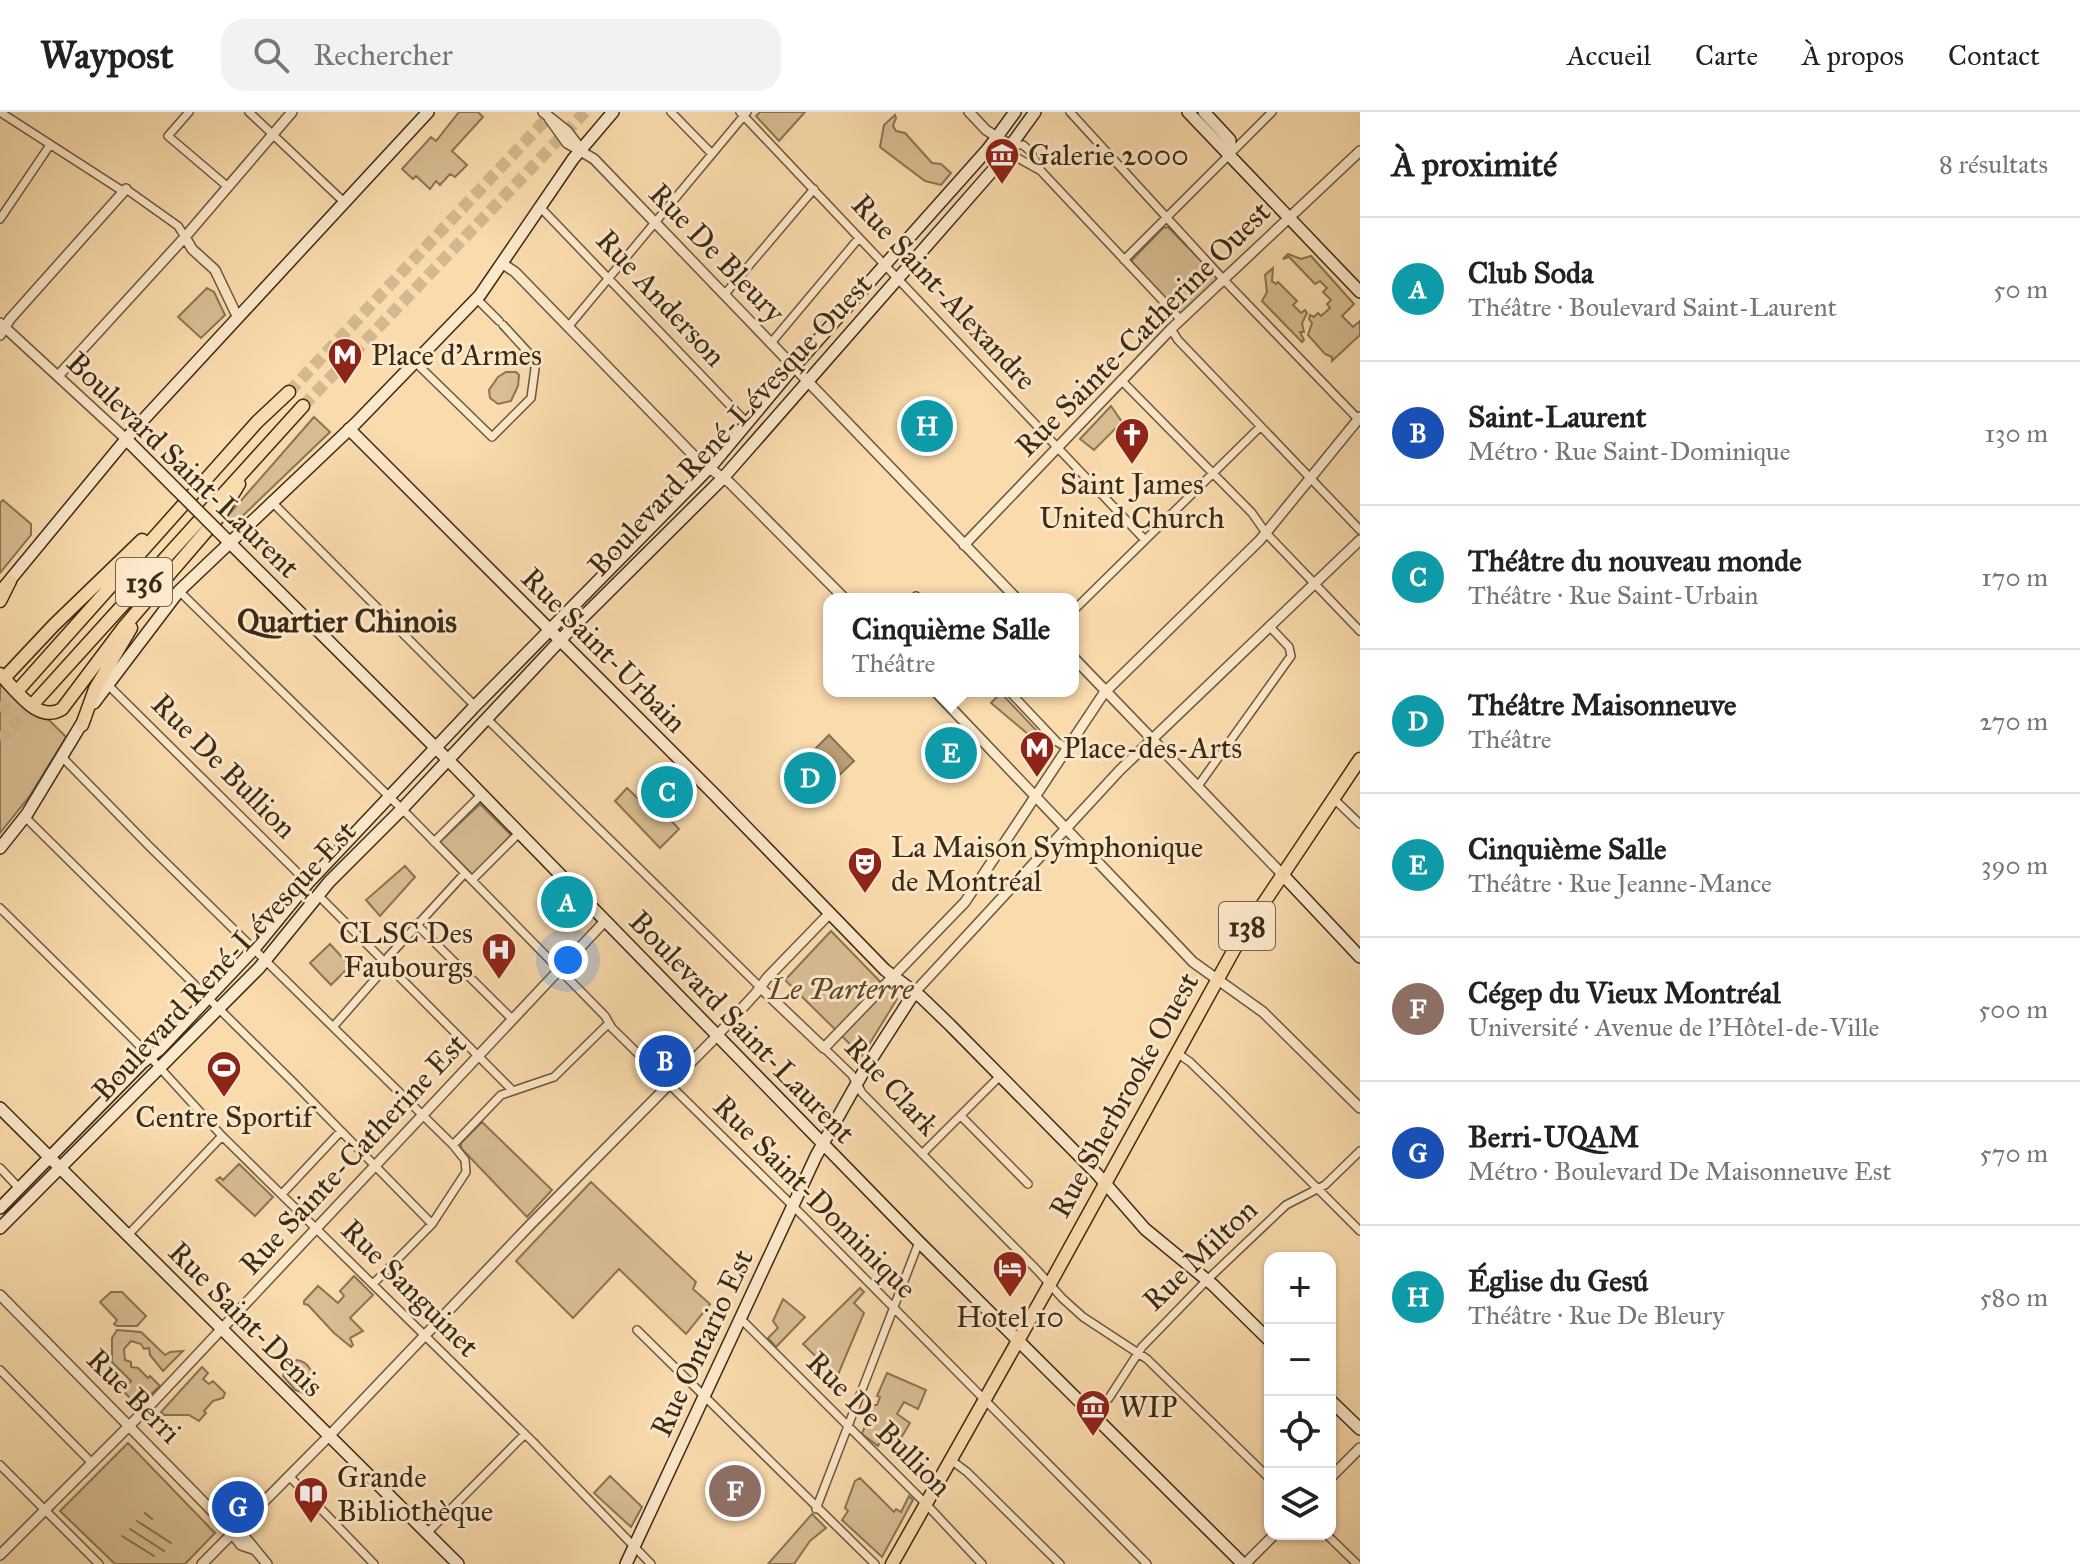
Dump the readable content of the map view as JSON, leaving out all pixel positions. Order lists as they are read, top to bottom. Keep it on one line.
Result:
{"streets":{"main road":["Boulevard René-Lévesque Ouest","Boulevard Saint-Laurent","136","Rue Saint-Urbain","138","Boulevard René-Lévesque Est","Rue Sherbrooke Ouest","Rue Saint-Denis","Rue Ontario Est"],"street":["Rue De Bleury","Rue Saint-Alexandre","Rue Anderson","Rue Sainte-Catherine Ouest","Rue De Bullion","Rue Clark","Rue Sainte-Catherine Est","Rue Saint-Dominique","Rue Milton","Rue Sanguinet","Rue Berri"]},"crossings":[["Rue De Bleury","Rue Sainte-Catherine Ouest"],["Rue De Bleury","Boulevard René-Lévesque Ouest"],["Rue Saint-Alexandre","Rue Sainte-Catherine Ouest"],["Rue Saint-Alexandre","Boulevard René-Lévesque Ouest"],["Rue Anderson","Boulevard René-Lévesque Ouest"],["Boulevard René-Lévesque Ouest","Boulevard Saint-Laurent"],["Boulevard René-Lévesque Ouest","Rue Saint-Urbain"],["Boulevard René-Lévesque Ouest","Boulevard René-Lévesque Est"],["Boulevard René-Lévesque Ouest","Rue Clark"],["Boulevard Saint-Laurent","138"],["Boulevard Saint-Laurent","Boulevard René-Lévesque Est"],["Boulevard Saint-Laurent","Rue Sherbrooke Ouest"],["Boulevard Saint-Laurent","Rue Sainte-Catherine Est"],["Boulevard Saint-Laurent","Rue Milton"],["Boulevard Saint-Laurent","Rue Ontario Est"],["Rue Saint-Urbain","Rue Sherbrooke Ouest"],["Rue Saint-Urbain","Rue Milton"],["Rue Saint-Urbain","Rue Ontario Est"],["Rue De Bullion","138"],["Rue De Bullion","Boulevard René-Lévesque Est"],["Rue De Bullion","Rue Ontario Est"],["138","Rue Sherbrooke Ouest"],["138","Rue Saint-Dominique"],["Boulevard René-Lévesque Est","Rue Saint-Dominique"],["Boulevard René-Lévesque Est","Rue Sanguinet"],["Boulevard René-Lévesque Est","Rue Saint-Denis"],["Rue Clark","Rue Sherbrooke Ouest"],["Rue Clark","Rue Milton"],["Rue Clark","Rue Ontario Est"],["Rue Sainte-Catherine Est","Rue Saint-Dominique"],["Rue Sainte-Catherine Est","Rue Sanguinet"],["Rue Sainte-Catherine Est","Rue Saint-Denis"],["Rue Sainte-Catherine Est","Rue Berri"],["Rue Saint-Dominique","Rue Ontario Est"],["Rue Sanguinet","Rue Ontario Est"]],"districts":["Quartier Chinois"],"parks":["Le Parterre"],"places":{"museum":["Galerie 2000","WIP"],"metro station":["Place d’Armes","Place-des-Arts"],"church":["Saint James United Church"],"theatre":["La Maison Symphonique de Montréal"],"hospital":["CLSC Des Faubourgs"],"sports":["Centre Sportif"],"hotel":["Hotel 10"],"library":["Grande Bibliothèque"]},"page":{"header":"Waypost","search":"Rechercher","nav":["Accueil","Carte","À propos","Contact"],"heading":["À proximité","8 résultats"],"list":[{"mark":"A","name":"Club Soda","note":"Théâtre · Boulevard Saint-Laurent","value":"50 m"},{"mark":"B","name":"Saint-Laurent","note":"Métro · Rue Saint-Dominique","value":"130 m"},{"mark":"C","name":"Théâtre du nouveau monde","note":"Théâtre · Rue Saint-Urbain","value":"170 m"},{"mark":"D","name":"Théâtre Maisonneuve","note":"Théâtre","value":"270 m"},{"mark":"E","name":"Cinquième Salle","note":"Théâtre · Rue Jeanne-Mance","value":"390 m"},{"mark":"F","name":"Cégep du Vieux Montréal","note":"Université · Avenue de l'Hôtel-de-Ville","value":"500 m"},{"mark":"G","name":"Berri-UQAM","note":"Métro · Boulevard De Maisonneuve Est","value":"570 m"},{"mark":"H","name":"Église du Gesú","note":"Théâtre · Rue De Bleury","value":"580 m"}],"pins":["H","E","D","C","A","B","F","G"],"popup":["Cinquième Salle","Théâtre"],"map_buttons":["+","−"]}}
